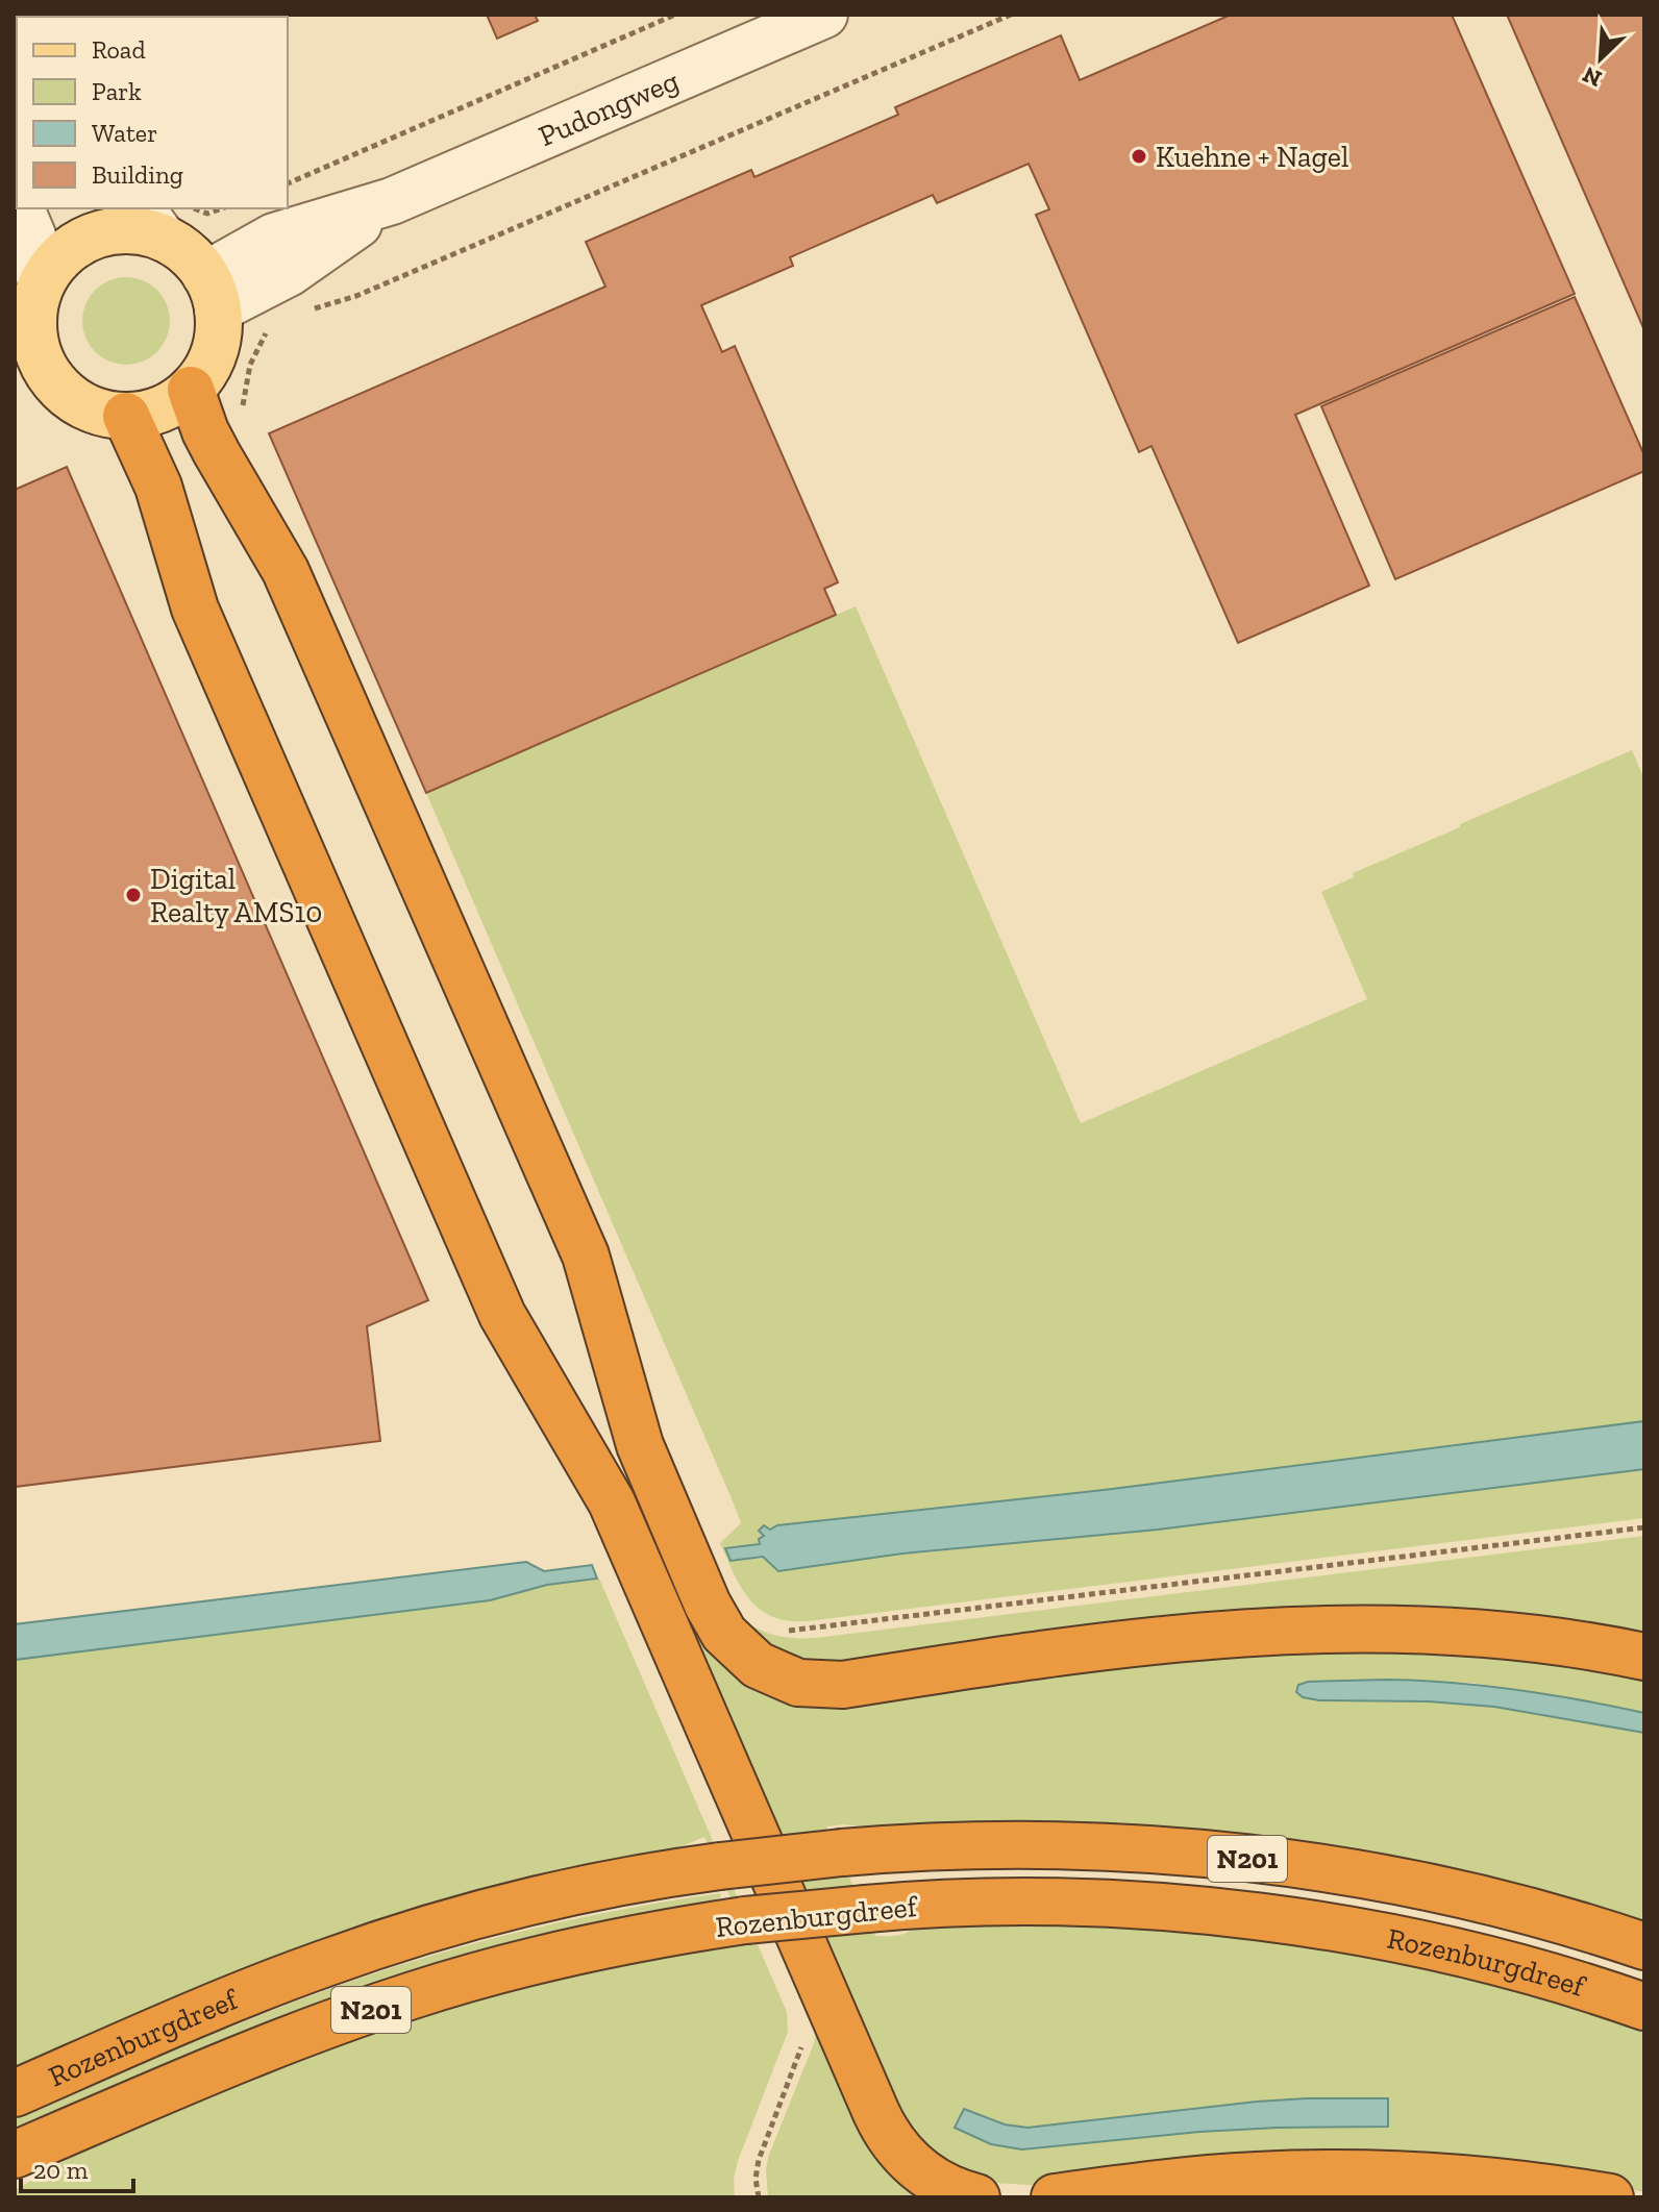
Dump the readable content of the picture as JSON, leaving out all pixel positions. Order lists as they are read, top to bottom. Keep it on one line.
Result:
{"streets":{"highway":["N201","Rozenburgdreef"],"street":["Pudongweg"]},"places":["Kuehne + Nagel","Digital Realty AMS10"],"legend":["Road","Park","Water","Building"],"scale_bar":"20 m","north":"bottom left"}
